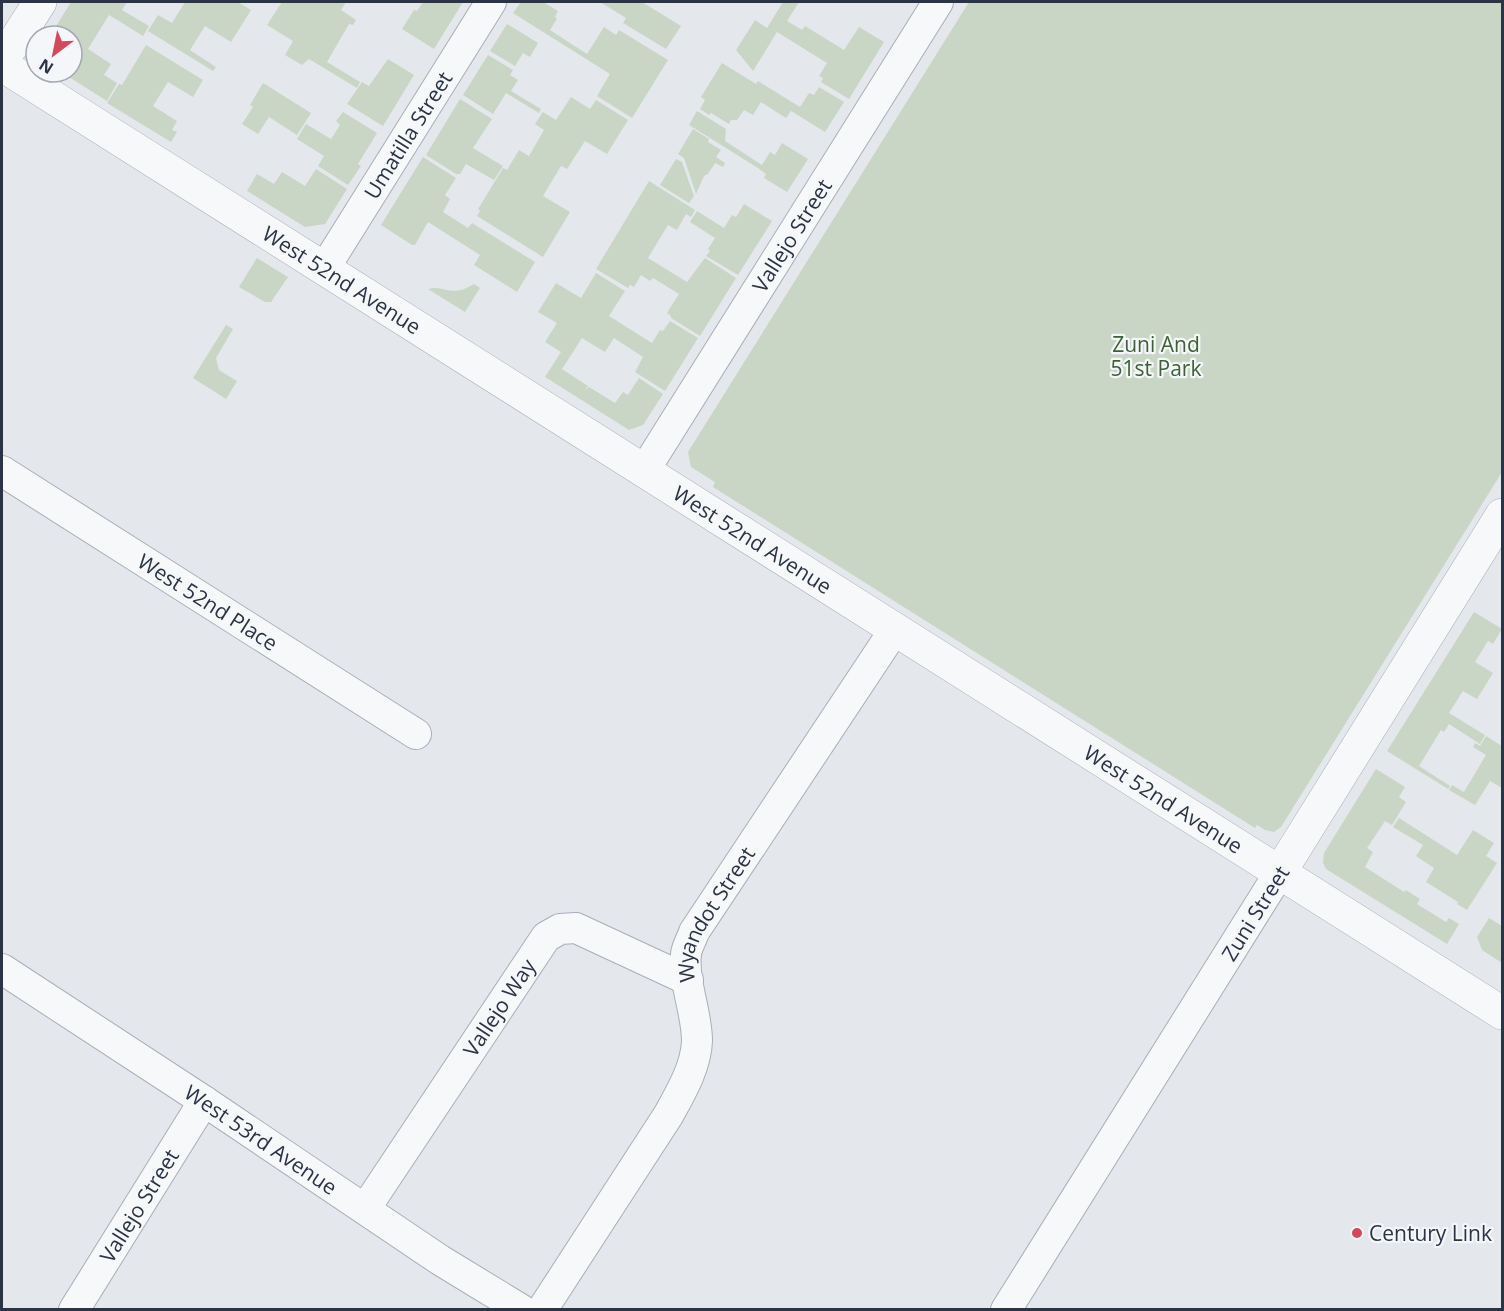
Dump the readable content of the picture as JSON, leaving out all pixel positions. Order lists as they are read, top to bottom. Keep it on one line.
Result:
{"streets":{"street":["Umatilla Street","Vallejo Street","West 52nd Avenue","West 52nd Place","Zuni Street","Wyandot Street","Vallejo Way","West 53rd Avenue"]},"crossings":[["Umatilla Street","West 52nd Avenue"],["Vallejo Street","West 52nd Avenue"],["Vallejo Street","West 53rd Avenue"],["West 52nd Avenue","Zuni Street"],["West 52nd Avenue","Wyandot Street"],["Wyandot Street","Vallejo Way"],["Vallejo Way","West 53rd Avenue"]],"parks":["Zuni And 51st Park"],"places":["Century Link"],"north":"bottom left"}
